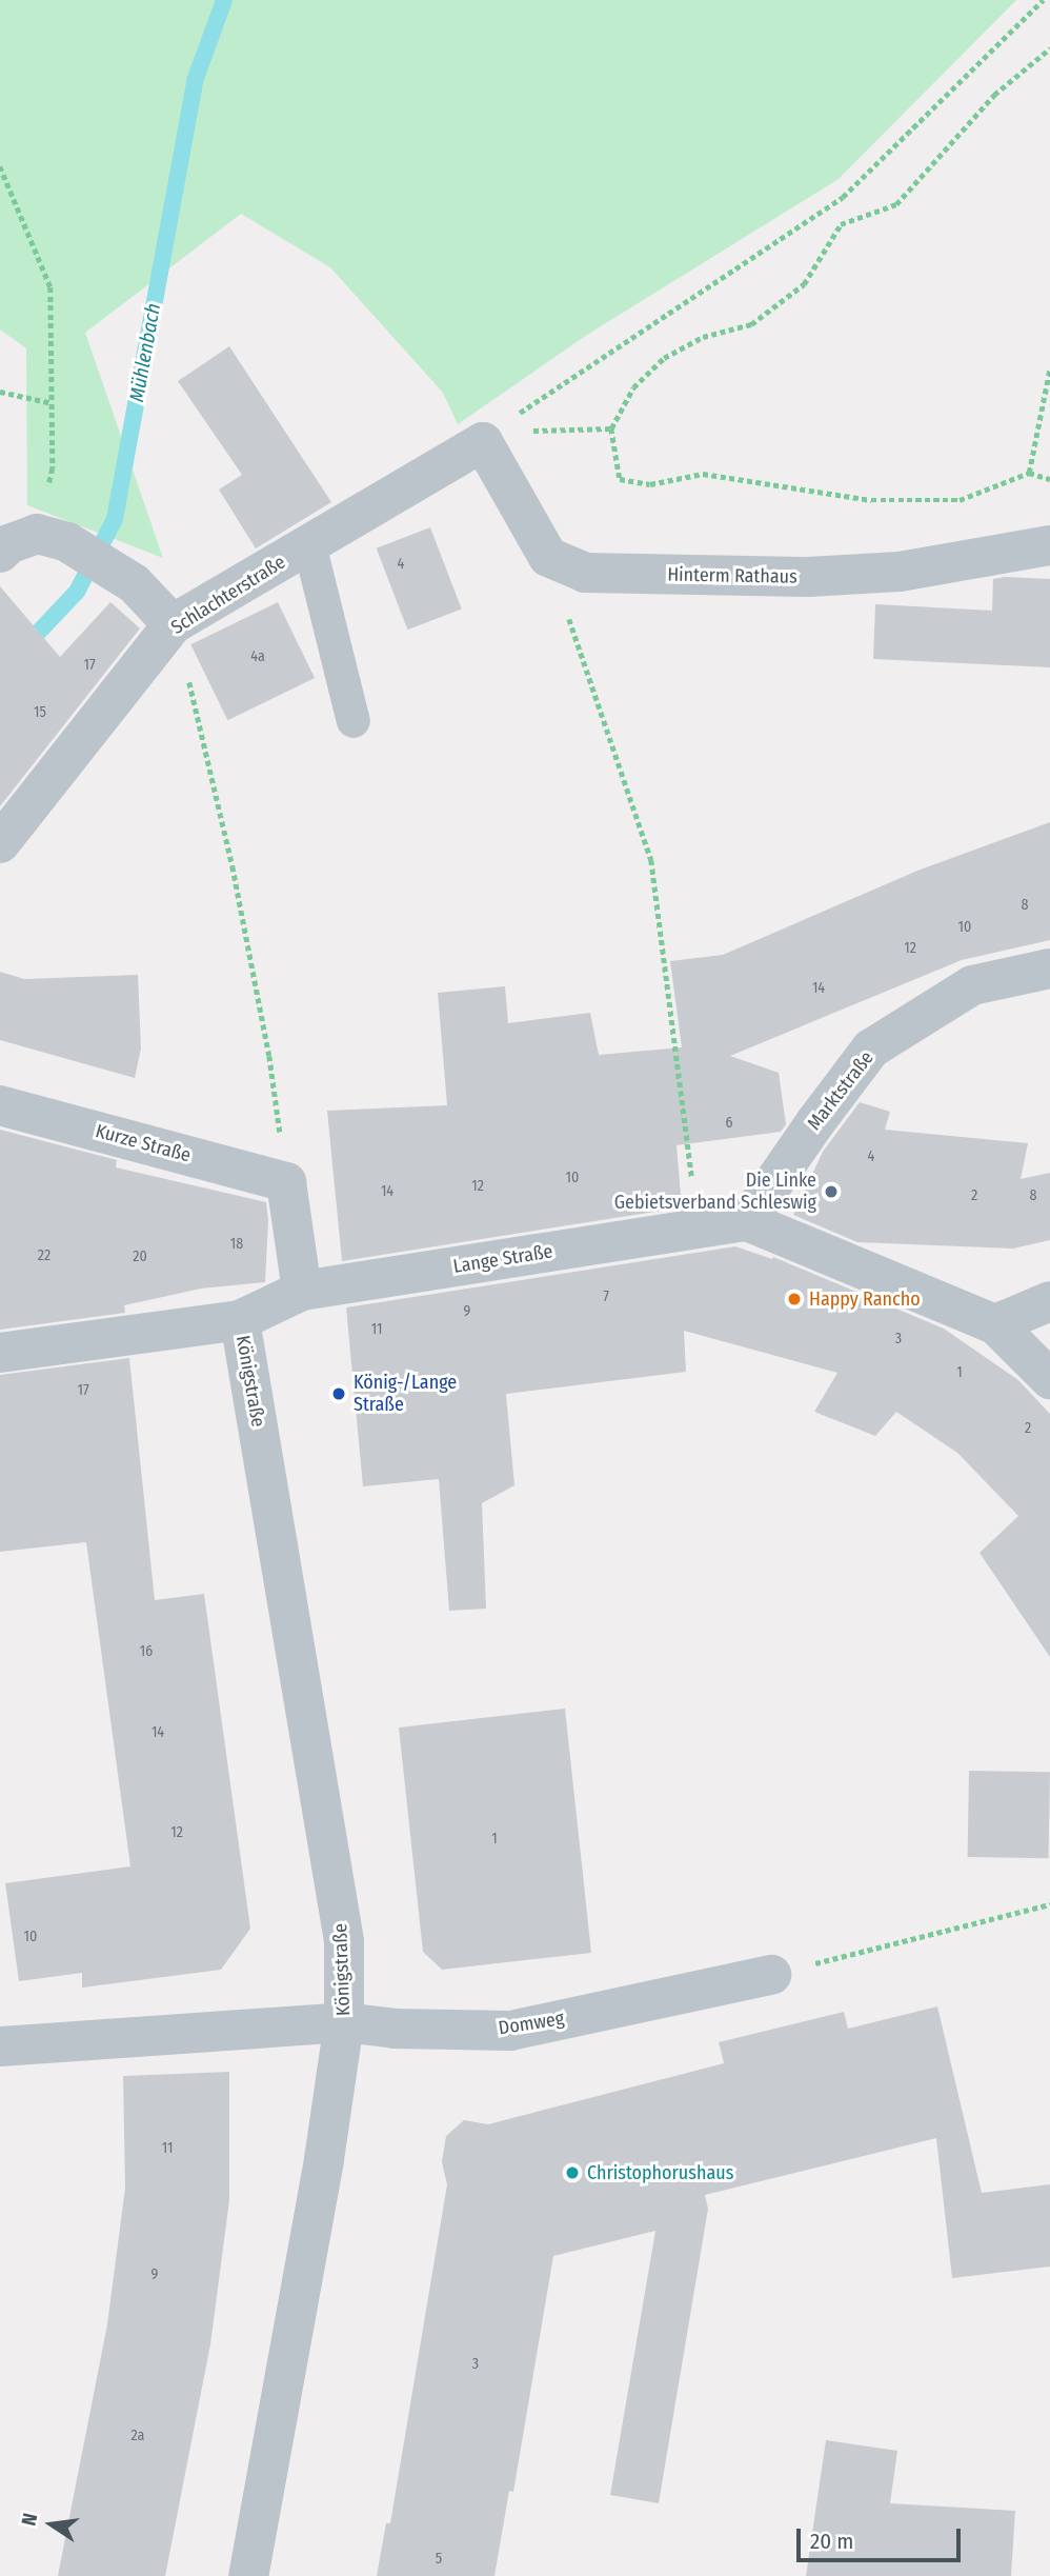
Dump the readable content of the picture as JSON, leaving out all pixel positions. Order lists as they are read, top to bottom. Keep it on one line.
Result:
{"streets":{"street":["Hinterm Rathaus","Schlachterstraße","Marktstraße","Kurze Straße","Lange Straße","Königstraße","Domweg"]},"crossings":[["Marktstraße","Lange Straße"],["Lange Straße","Königstraße"],["Königstraße","Domweg"]],"water":["Mühlenbach"],"places":["Die Linke Gebietsverband Schleswig","Happy Rancho","König-/Lange Straße","Christophorushaus"],"house_numbers":["4","4a","17","15","8","10","12","14","6","4","10","12","14","2","8","18","22","20","7","9","11","3","1","17","2","16","14","12","1","10","11","9","3","2a","5"],"scale_bar":"20 m","north":"left"}
